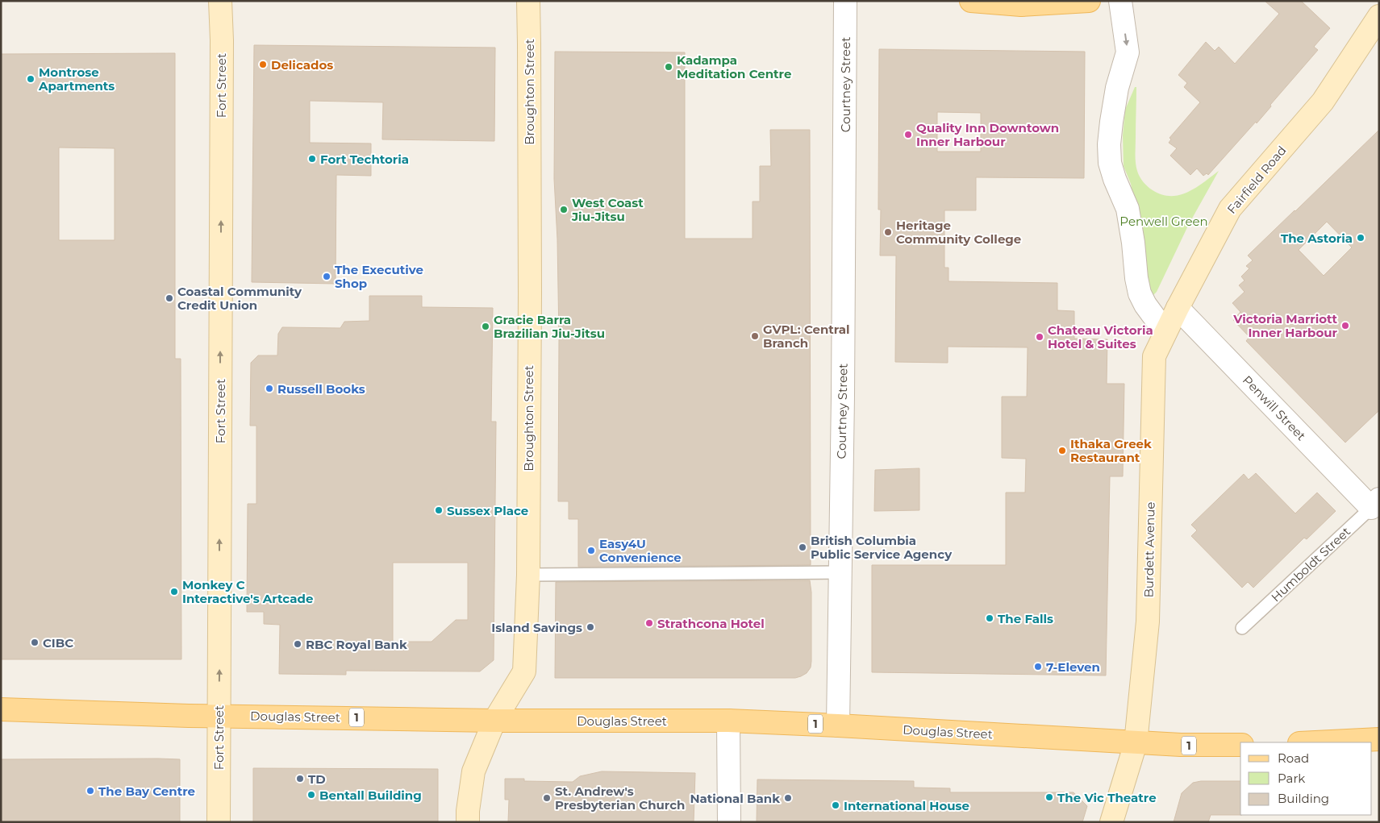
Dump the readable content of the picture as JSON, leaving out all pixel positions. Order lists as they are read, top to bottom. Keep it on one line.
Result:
{"streets":{"main road":["Douglas Street","1"],"street":["Courtney Street","Fort Street","Broughton Street","Fairfield Road","Penwill Street","Burdett Avenue"],"lane":["Humboldt Street"]},"crossings":[["Courtney Street","Douglas Street"],["Fort Street","Douglas Street"],["Broughton Street","Douglas Street"],["Fairfield Road","Penwill Street"],["Fairfield Road","Burdett Avenue"],["Penwill Street","Humboldt Street"],["Burdett Avenue","Douglas Street"]],"one_way":["Fort Street"],"parks":["Penwell Green"],"places":["Delicados","Kadampa Meditation Centre","Montrose Apartments","Quality Inn Downtown Inner Harbour","Fort Techtoria","West Coast Jiu-Jitsu","Heritage Community College","The Astoria","The Executive Shop","Coastal Community Credit Union","Victoria Marriott Inner Harbour","Gracie Barra Brazilian Jiu-Jitsu","GVPL: Central Branch","Chateau Victoria Hotel & Suites","Russell Books","Ithaka Greek Restaurant","Sussex Place","British Columbia Public Service Agency","Easy4U Convenience","Monkey C Interactive's Artcade","The Falls","Strathcona Hotel","Island Savings","CIBC","RBC Royal Bank","7-Eleven","TD","The Bay Centre","Bentall Building","The Vic Theatre","St. Andrew's Presbyterian Church","National Bank","International House"],"legend":["Road","Park","Building"]}
